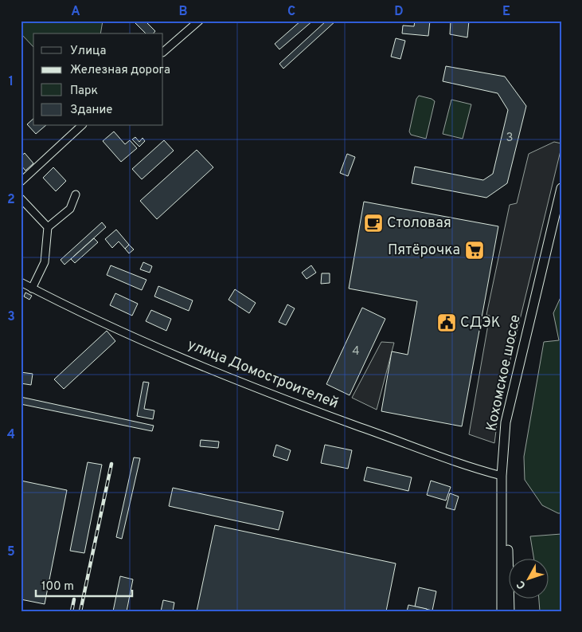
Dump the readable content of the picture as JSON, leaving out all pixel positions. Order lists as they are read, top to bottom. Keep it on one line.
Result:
{"streets":{"main road":["Кохомское шоссе"],"street":["улица Домостроителей"]},"crossings":[["Кохомское шоссе","улица Домостроителей"]],"places":{"cafe":["Столовая"],"supermarket":["Пятёрочка"],"public building":["СДЭК"]},"house_numbers":["3","4"],"legend":["Улица","Железная дорога","Парк","Здание"],"scale_bar":"100 m","north":"bottom left","grid":{"columns":["A","B","C","D","E"],"rows":["1","2","3","4","5"]}}
